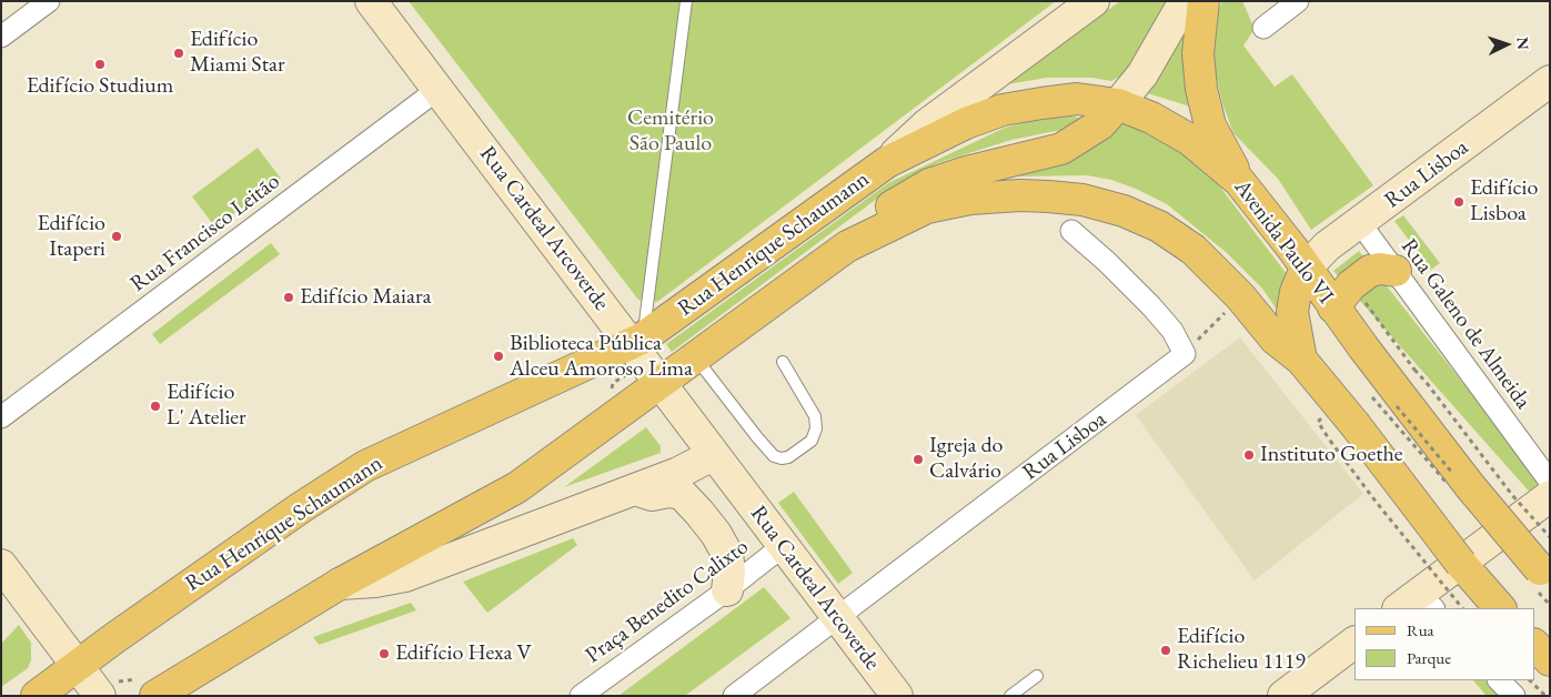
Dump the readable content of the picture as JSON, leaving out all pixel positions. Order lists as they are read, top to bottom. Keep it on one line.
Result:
{"streets":{"main road":["Rua Lisboa","Rua Cardeal Arcoverde","Avenida Paulo VI","Rua Henrique Schaumann"],"street":["Rua Francisco Leitão","Rua Galeno de Almeida","Praça Benedito Calixto"]},"crossings":[["Rua Lisboa","Rua Cardeal Arcoverde"],["Rua Lisboa","Avenida Paulo VI"],["Rua Lisboa","Rua Galeno de Almeida"],["Rua Cardeal Arcoverde","Rua Francisco Leitão"],["Rua Cardeal Arcoverde","Rua Henrique Schaumann"],["Rua Cardeal Arcoverde","Praça Benedito Calixto"],["Avenida Paulo VI","Rua Henrique Schaumann"]],"parks":["Cemitério São Paulo"],"places":["Edifício Miami Star","Edifício Studium","Edifício Lisboa","Edifício Itaperi","Edifício Maiara","Biblioteca Pública Alceu Amoroso Lima","Edifício L' Atelier","Instituto Goethe","Igreja do Calvário","Edifício Richelieu 1119","Edifício Hexa V"],"legend":["Rua","Parque"],"north":"right"}
